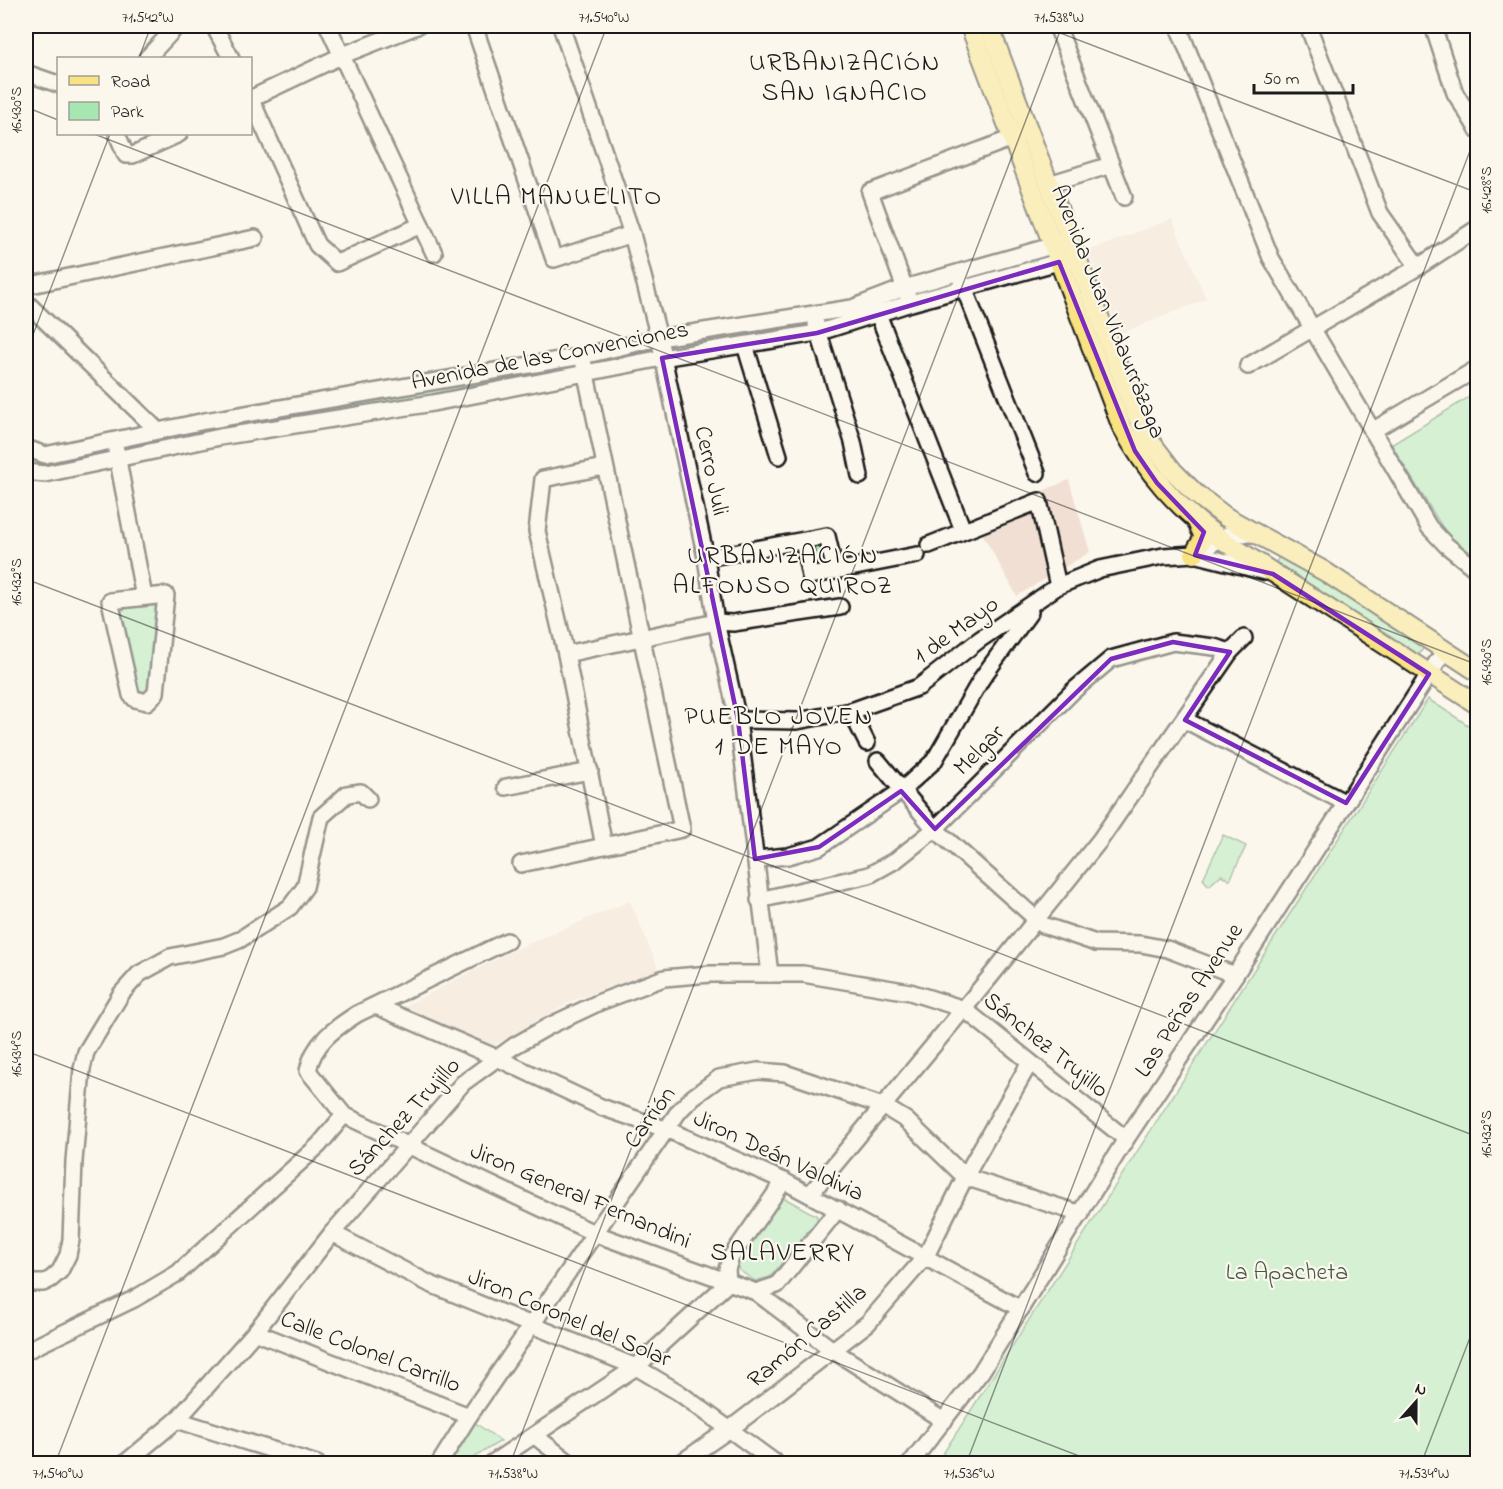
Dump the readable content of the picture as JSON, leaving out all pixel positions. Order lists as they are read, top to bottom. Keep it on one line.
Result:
{"streets":{"main road":["Avenida Juan Vidaurrázaga"],"street":["Avenida de las Convenciones","Cerro Juli","1 de Mayo","Melgar","Las Peñas Avenue","Sánchez Trujillo","Carrión","Jiron Deán Valdivia","Jiron General Fernandini","Jiron Coronel del Solar","Ramón Castilla","Calle Colonel Carrillo"]},"crossings":[["Avenida Juan Vidaurrázaga","Avenida de las Convenciones"],["Avenida Juan Vidaurrázaga","1 de Mayo"],["Avenida Juan Vidaurrázaga","Las Peñas Avenue"],["Avenida de las Convenciones","Cerro Juli"],["Cerro Juli","1 de Mayo"],["Cerro Juli","Melgar"],["Cerro Juli","Sánchez Trujillo"],["Las Peñas Avenue","Sánchez Trujillo"],["Las Peñas Avenue","Carrión"],["Las Peñas Avenue","Jiron Deán Valdivia"],["Las Peñas Avenue","Jiron General Fernandini"],["Sánchez Trujillo","Jiron Deán Valdivia"],["Sánchez Trujillo","Jiron General Fernandini"],["Sánchez Trujillo","Jiron Coronel del Solar"],["Sánchez Trujillo","Ramón Castilla"],["Sánchez Trujillo","Calle Colonel Carrillo"],["Carrión","Jiron Deán Valdivia"],["Carrión","Jiron General Fernandini"],["Carrión","Jiron Coronel del Solar"],["Carrión","Ramón Castilla"],["Carrión","Calle Colonel Carrillo"],["Jiron Deán Valdivia","Ramón Castilla"],["Jiron General Fernandini","Ramón Castilla"],["Jiron Coronel del Solar","Ramón Castilla"]],"districts":["URBANIZACIÓN SAN IGNACIO","VILLA MANUELITO","URBANIZACIÓN ALFONSO QUIROZ","PUEBLO JOVEN 1 DE MAYO","SALAVERRY"],"parks":["La Apacheta"],"legend":["Road","Park"],"scale_bar":"50 m","north":"top","coordinates":["71.542°W","71.540°W","71.538°W","16.430°S","16.428°S","16.432°S","16.434°S","71.536°W","71.534°W"]}
